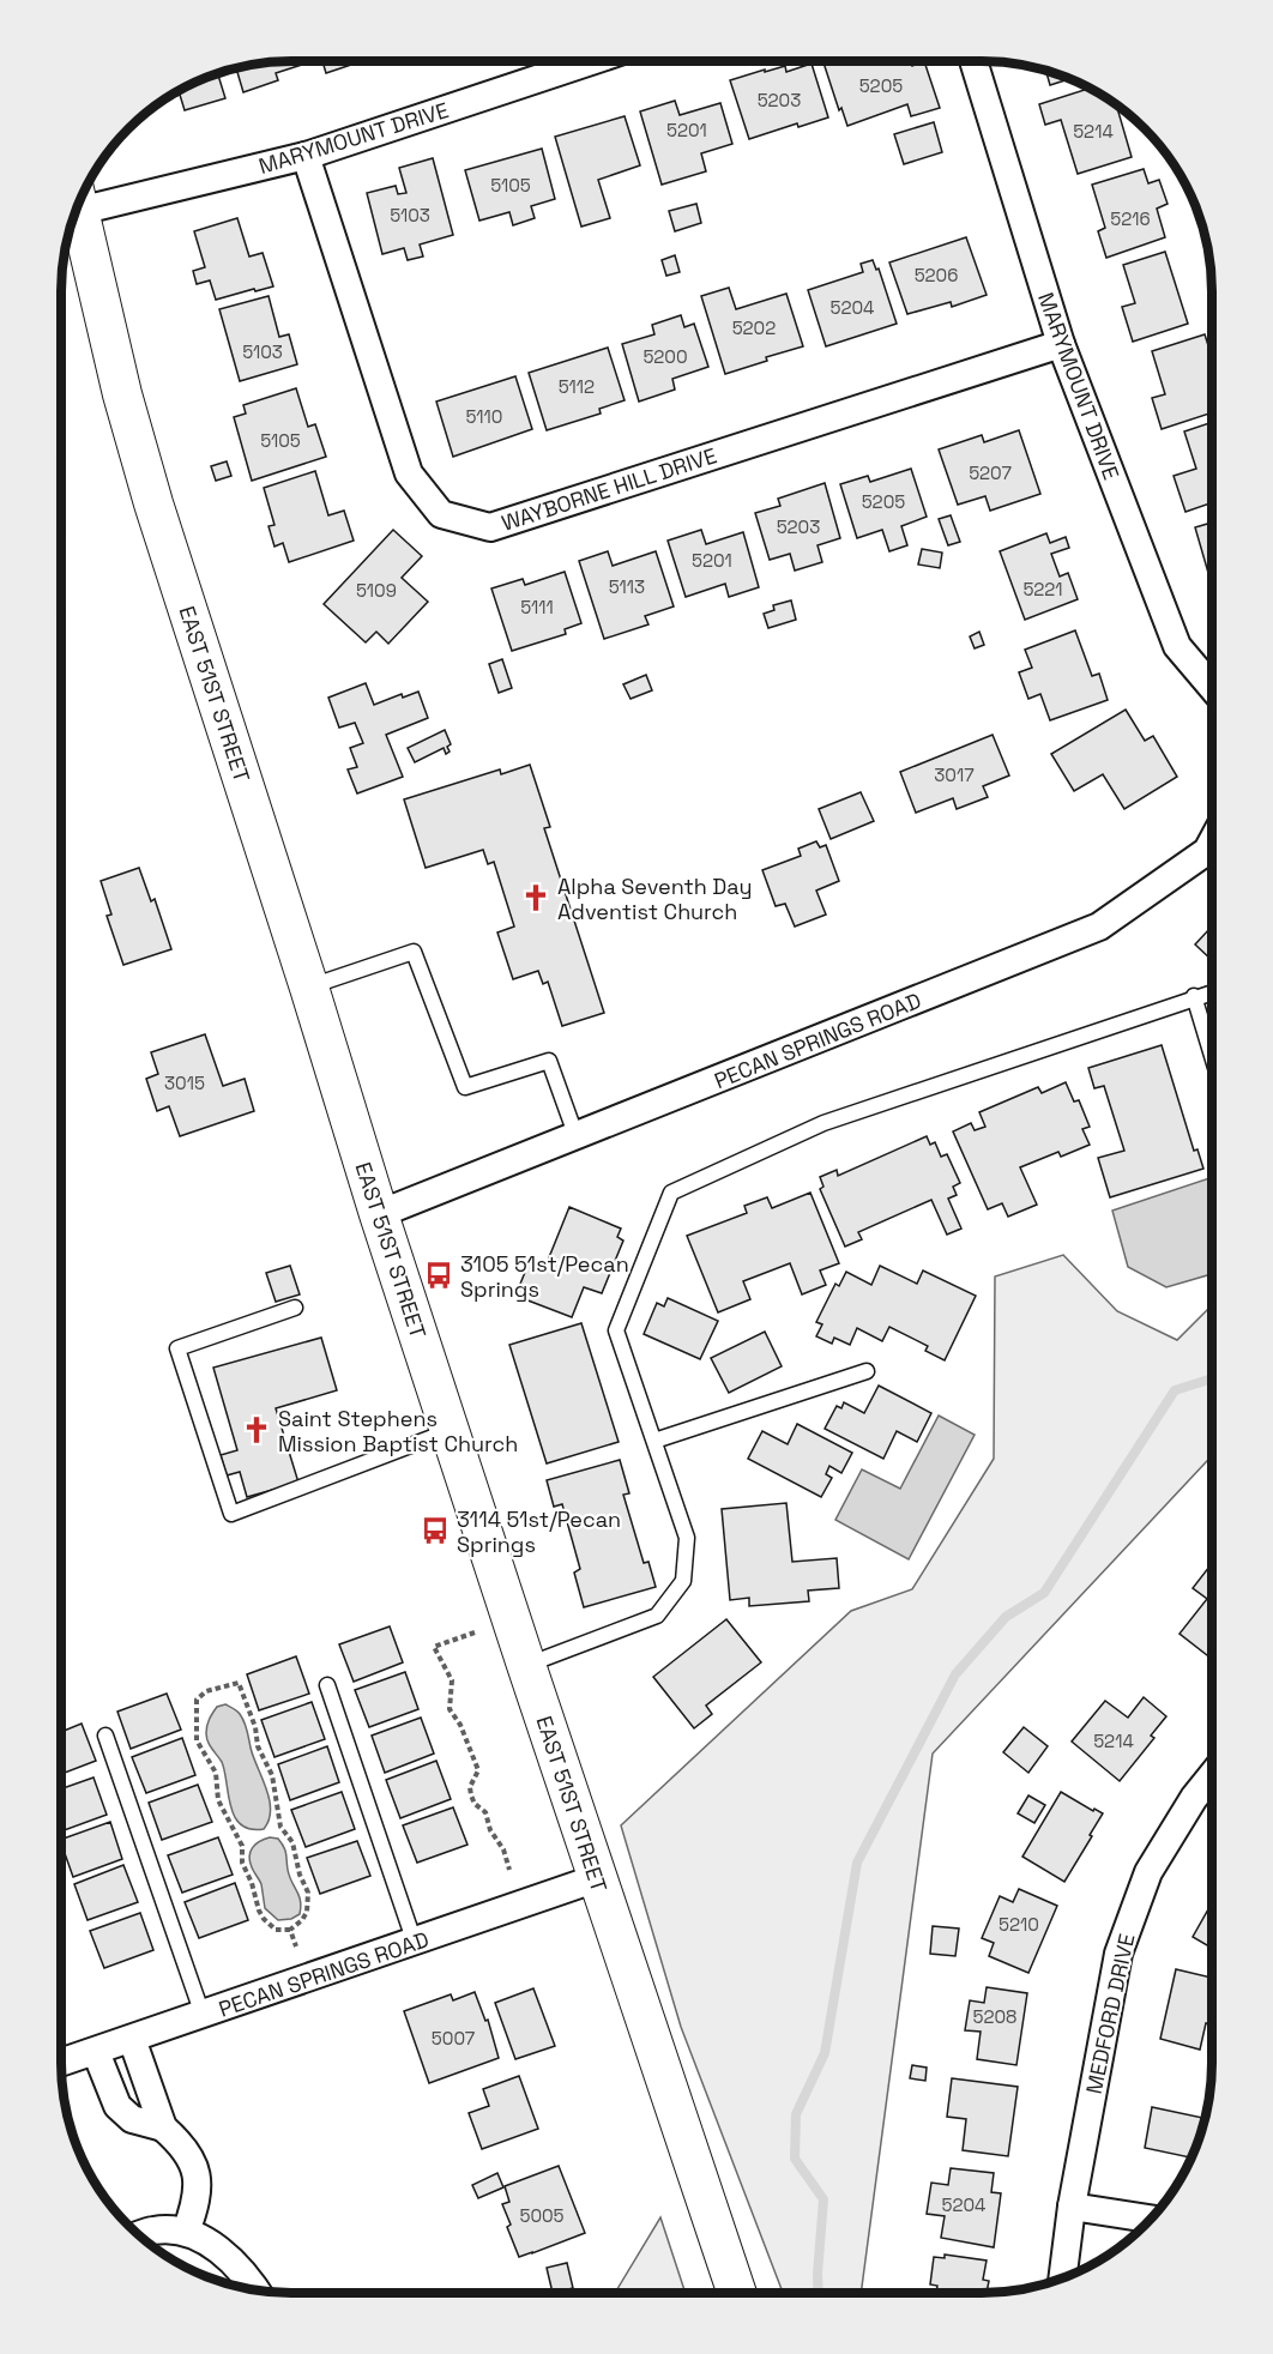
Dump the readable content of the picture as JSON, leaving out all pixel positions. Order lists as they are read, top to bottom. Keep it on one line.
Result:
{"streets":{"main road":["EAST 51ST STREET"],"street":["MARYMOUNT DRIVE","WAYBORNE HILL DRIVE","PECAN SPRINGS ROAD","MEDFORD DRIVE"]},"crossings":[["MARYMOUNT DRIVE","WAYBORNE HILL DRIVE"],["EAST 51ST STREET","PECAN SPRINGS ROAD"]],"places":{"church":["Alpha Seventh Day Adventist Church","Saint Stephens Mission Baptist Church"],"bus stop":["3105 51st/Pecan Springs","3114 51st/Pecan Springs"]},"house_numbers":["5205","5203","5201","5214","5105","5103","5216","5206","5204","5202","5103","5200","5112","5110","5105","5207","5205","5203","5201","5113","5221","5109","5111","3017","3015","5214","5210","5208","5007","5204","5005"]}
